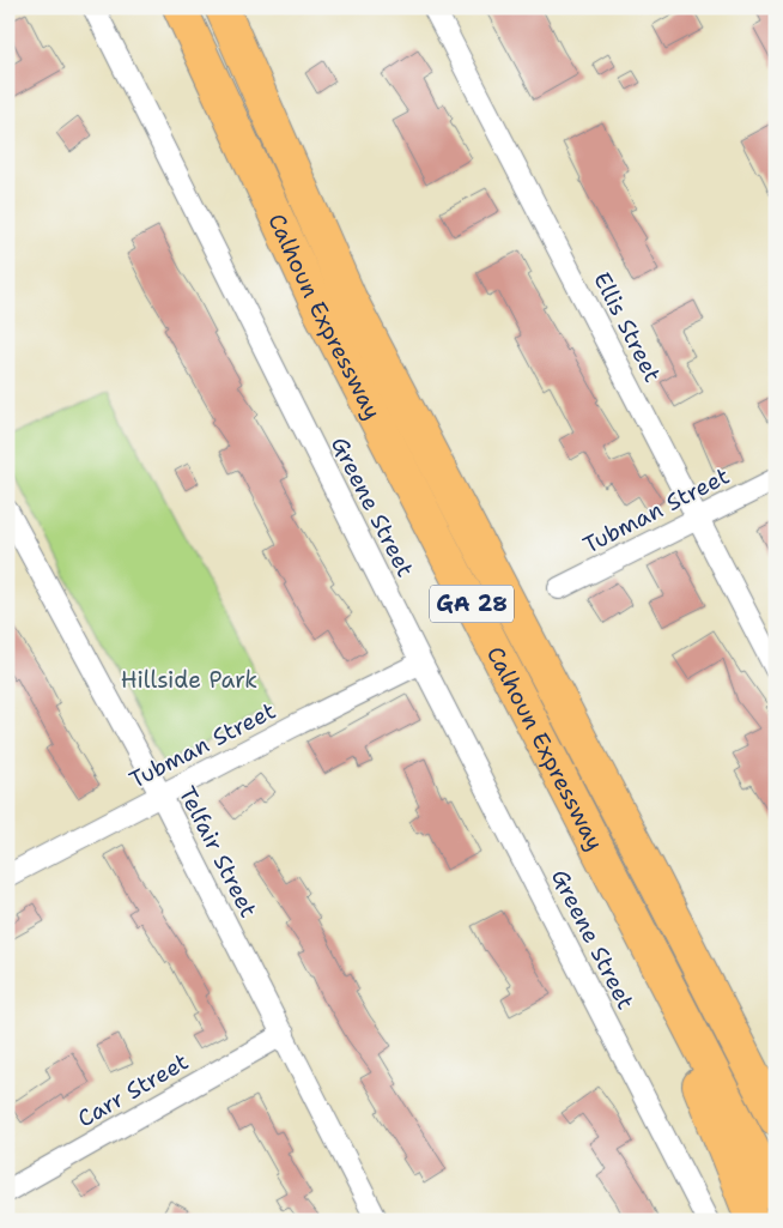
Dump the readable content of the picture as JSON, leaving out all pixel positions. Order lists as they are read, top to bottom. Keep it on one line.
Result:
{"streets":{"highway":["Calhoun Expressway","GA 28"],"street":["Ellis Street","Greene Street","Tubman Street","Telfair Street","Carr Street"]},"crossings":[["Ellis Street","Tubman Street"],["Greene Street","Tubman Street"],["Tubman Street","Telfair Street"],["Telfair Street","Carr Street"]],"parks":["Hillside Park"]}
